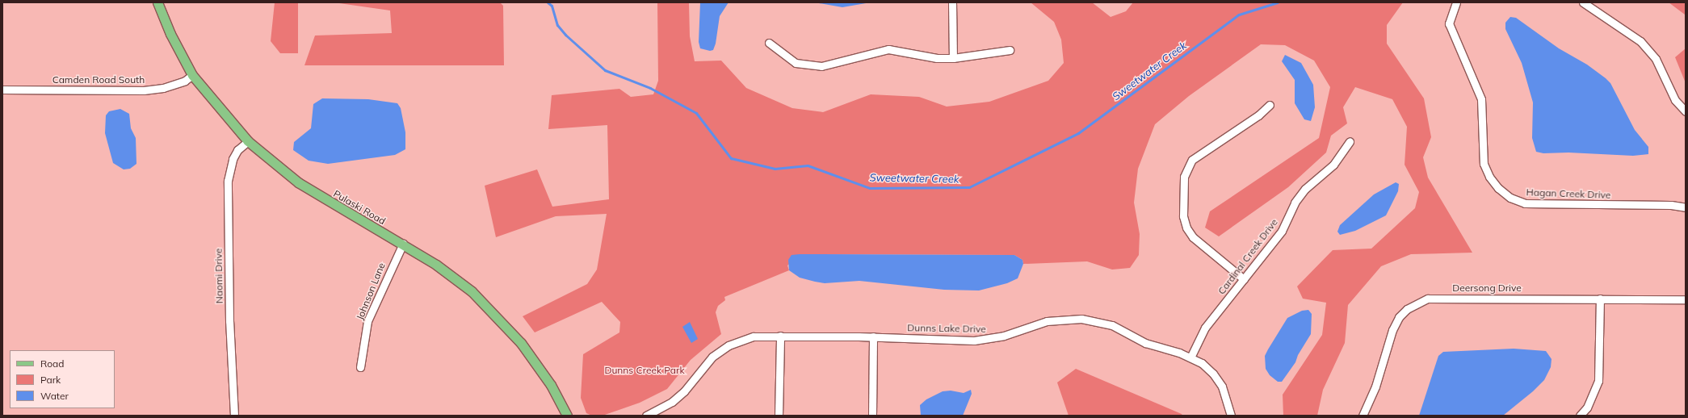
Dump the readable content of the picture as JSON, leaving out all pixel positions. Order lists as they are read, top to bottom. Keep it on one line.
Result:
{"streets":{"main road":["Pulaski Road"],"street":["Camden Road South","Hagan Creek Drive","Cardinal Creek Drive","Naomi Drive","Deersong Drive","Johnson Lane","Dunns Lake Drive"]},"crossings":[["Camden Road South","Pulaski Road"],["Pulaski Road","Naomi Drive"],["Pulaski Road","Johnson Lane"],["Cardinal Creek Drive","Dunns Lake Drive"]],"water":["Sweetwater Creek"],"parks":["Dunns Creek Park"],"legend":["Road","Park","Water"]}
